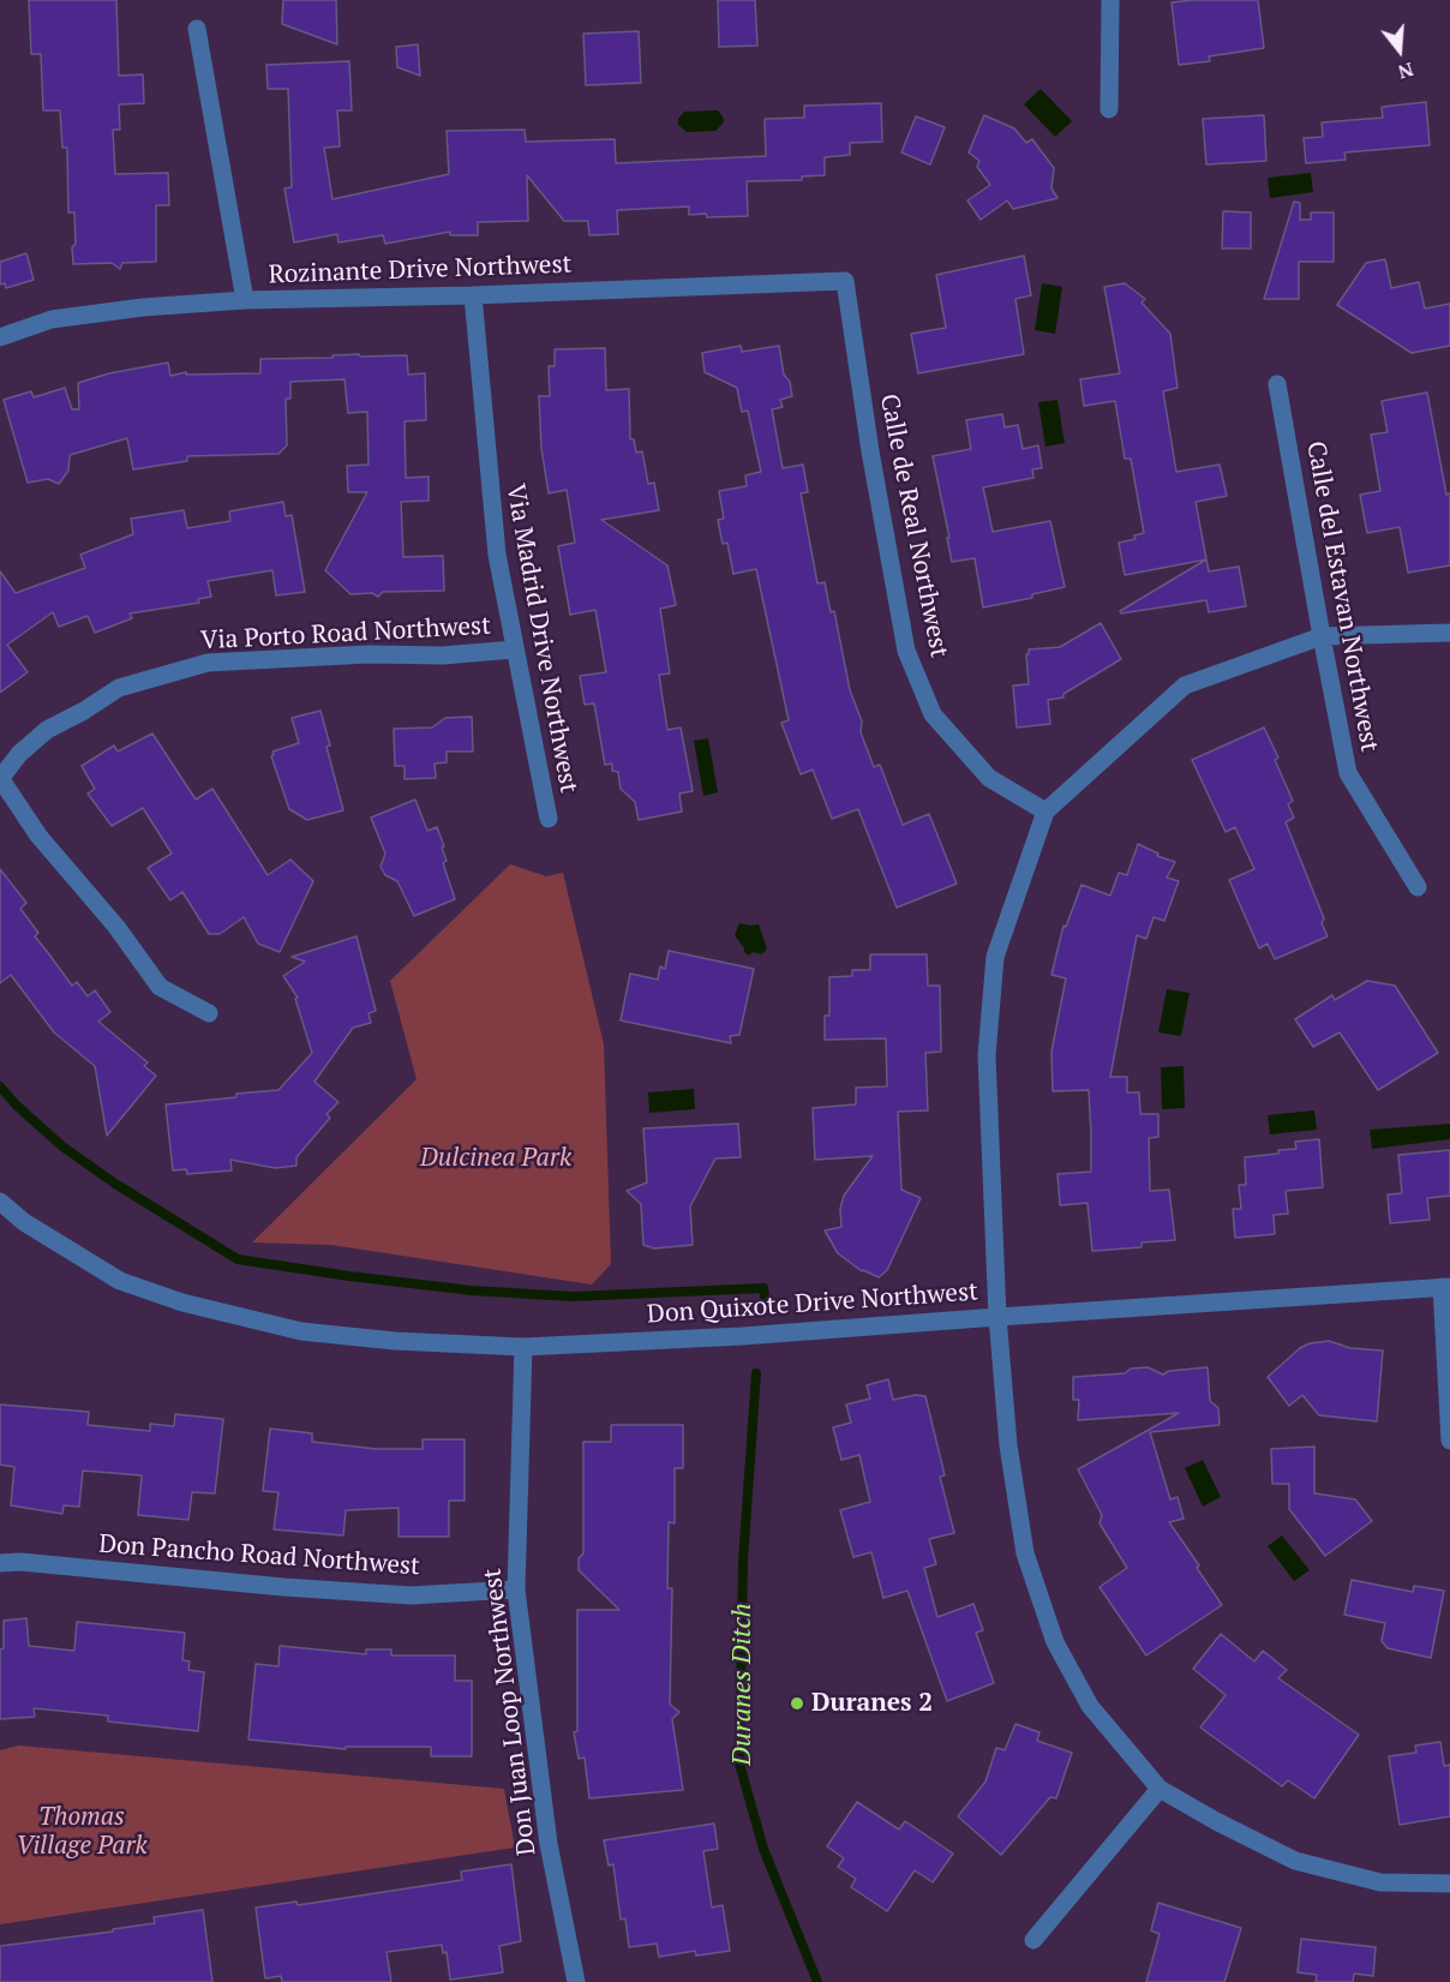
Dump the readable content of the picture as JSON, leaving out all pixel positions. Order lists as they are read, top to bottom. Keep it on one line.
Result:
{"streets":{"street":["Rozinante Drive Northwest","Calle de Real Northwest","Calle del Estavan Northwest","Via Porto Road Northwest","Via Madrid Drive Northwest","Don Quixote Drive Northwest","Don Pancho Road Northwest","Don Juan Loop Northwest"]},"crossings":[["Rozinante Drive Northwest","Calle de Real Northwest"],["Rozinante Drive Northwest","Via Madrid Drive Northwest"],["Via Porto Road Northwest","Via Madrid Drive Northwest"],["Don Quixote Drive Northwest","Don Juan Loop Northwest"],["Don Pancho Road Northwest","Don Juan Loop Northwest"]],"water":["Duranes Ditch"],"parks":["Dulcinea Park","Thomas Village Park"],"places":["Duranes 2"],"north":"bottom"}
